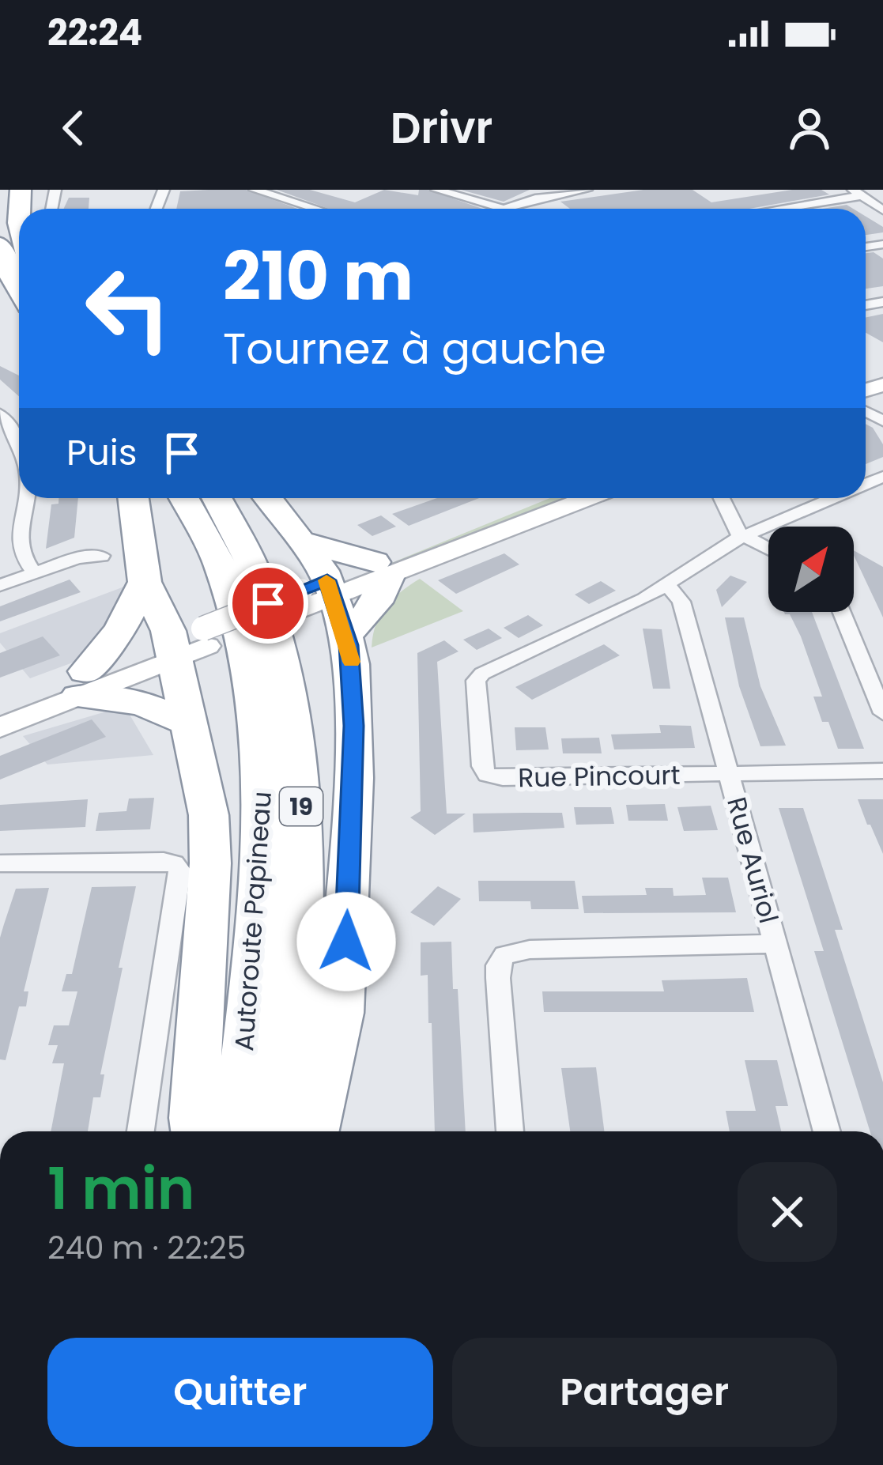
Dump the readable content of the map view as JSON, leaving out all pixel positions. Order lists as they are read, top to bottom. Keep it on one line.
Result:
{"streets":{"highway":["19","Autoroute Papineau"],"street":["Rue Pincourt","Rue Auriol"]},"crossings":[["Rue Pincourt","Rue Auriol"]],"north":"top right","page":{"status":"22:24","header":"Drivr","turn":["210 m","Tournez à gauche"],"then":"Puis","heading":["1 min","240 m · 22:25"],"buttons":["Quitter","Partager"]}}
